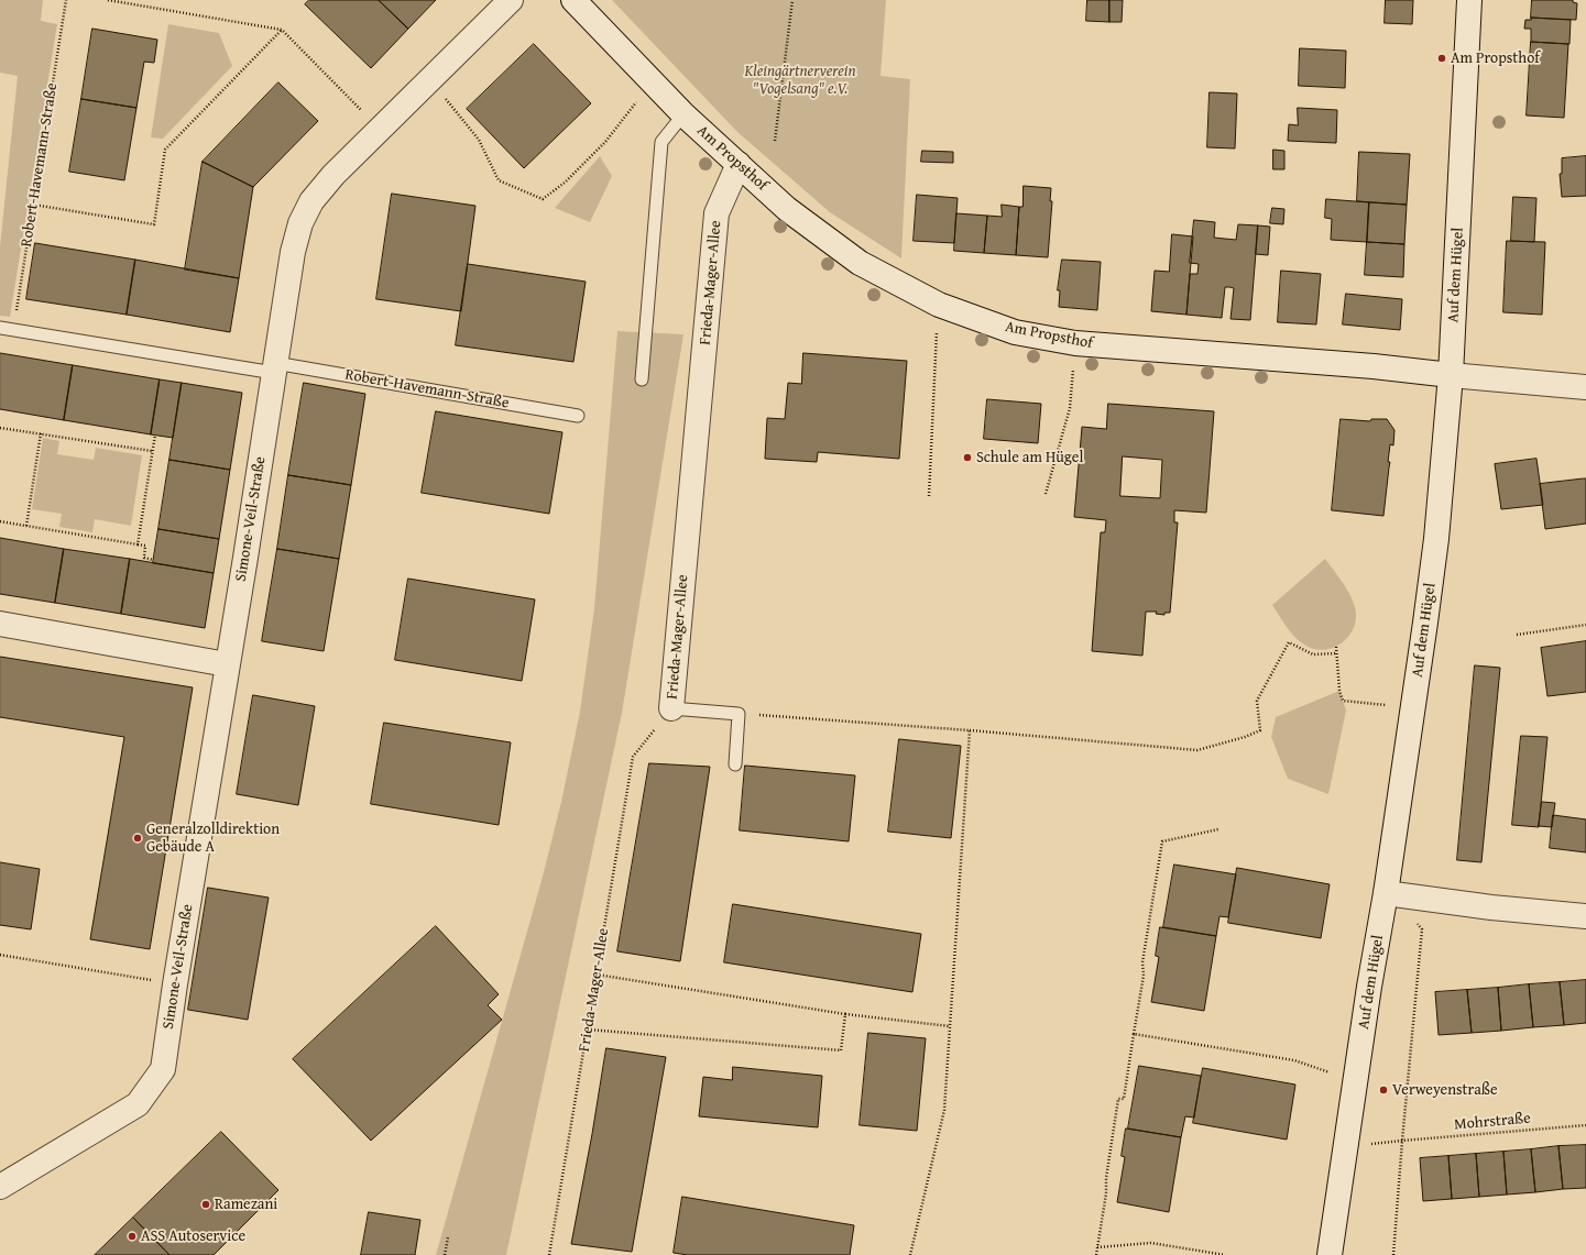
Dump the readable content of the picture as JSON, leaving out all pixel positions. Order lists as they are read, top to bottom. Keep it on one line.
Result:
{"streets":{"street":["Am Propsthof","Auf dem Hügel","Frieda-Mager-Allee","Simone-Veil-Straße"],"lane":["Robert-Havemann-Straße"],"path":["Mohrstraße"]},"crossings":[["Am Propsthof","Auf dem Hügel"],["Am Propsthof","Frieda-Mager-Allee"],["Robert-Havemann-Straße","Simone-Veil-Straße"]],"parks":["Kleingärtnerverein \"Vogelsang\" e.V."],"places":["Am Propsthof","Schule am Hügel","Generalzolldirektion Gebäude A","Verweyenstraße","Ramezani","ASS Autoservice"]}
